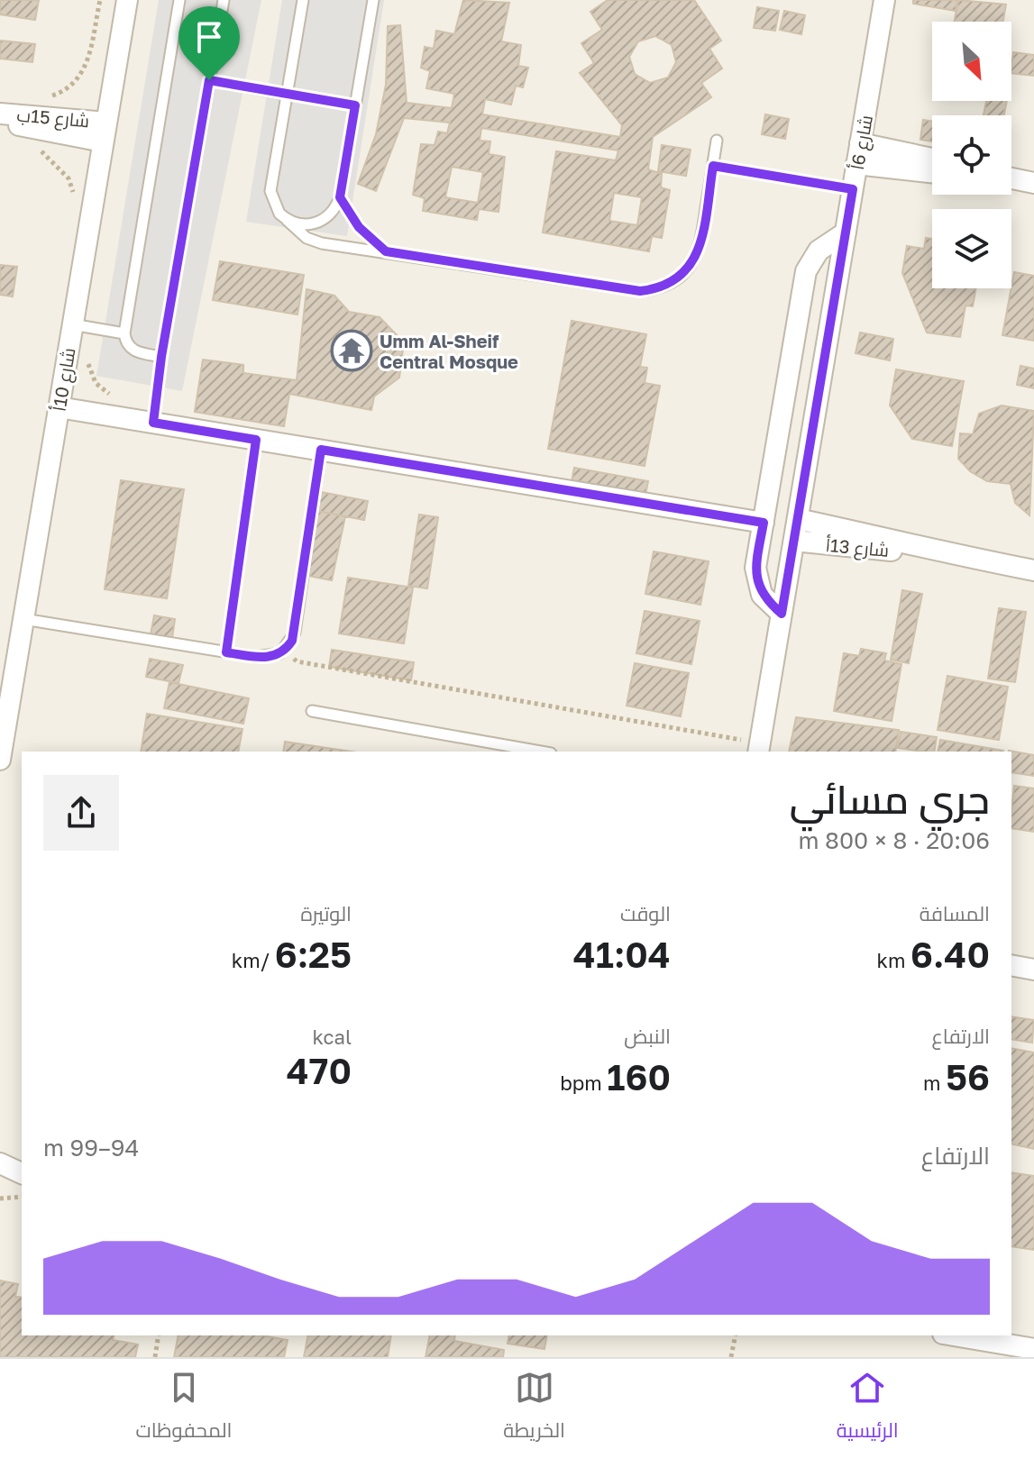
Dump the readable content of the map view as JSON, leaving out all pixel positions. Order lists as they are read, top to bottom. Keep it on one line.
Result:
{"streets":{"street":["شارع 15ب","شارع 6أ","شارع 10أ","شارع 13أ"]},"crossings":[["شارع 15ب","شارع 10أ"],["شارع 6أ","شارع 13أ"]],"places":{"temple":["Umm Al-Sheif Central Mosque"]},"north":"bottom right","page":{"heading":["جري مسائي","20:06 · 8 × 800 m"],"stats":[["المسافة","6.40 km"],["الوقت","41:04"],["الوتيرة","6:25 /km"],["الارتفاع","56 m"],["النبض","160 bpm"],["kcal","470"]],"chart":["الارتفاع","94–99 m"],"tabs":["الرئيسية","الخريطة","المحفوظات"]}}
